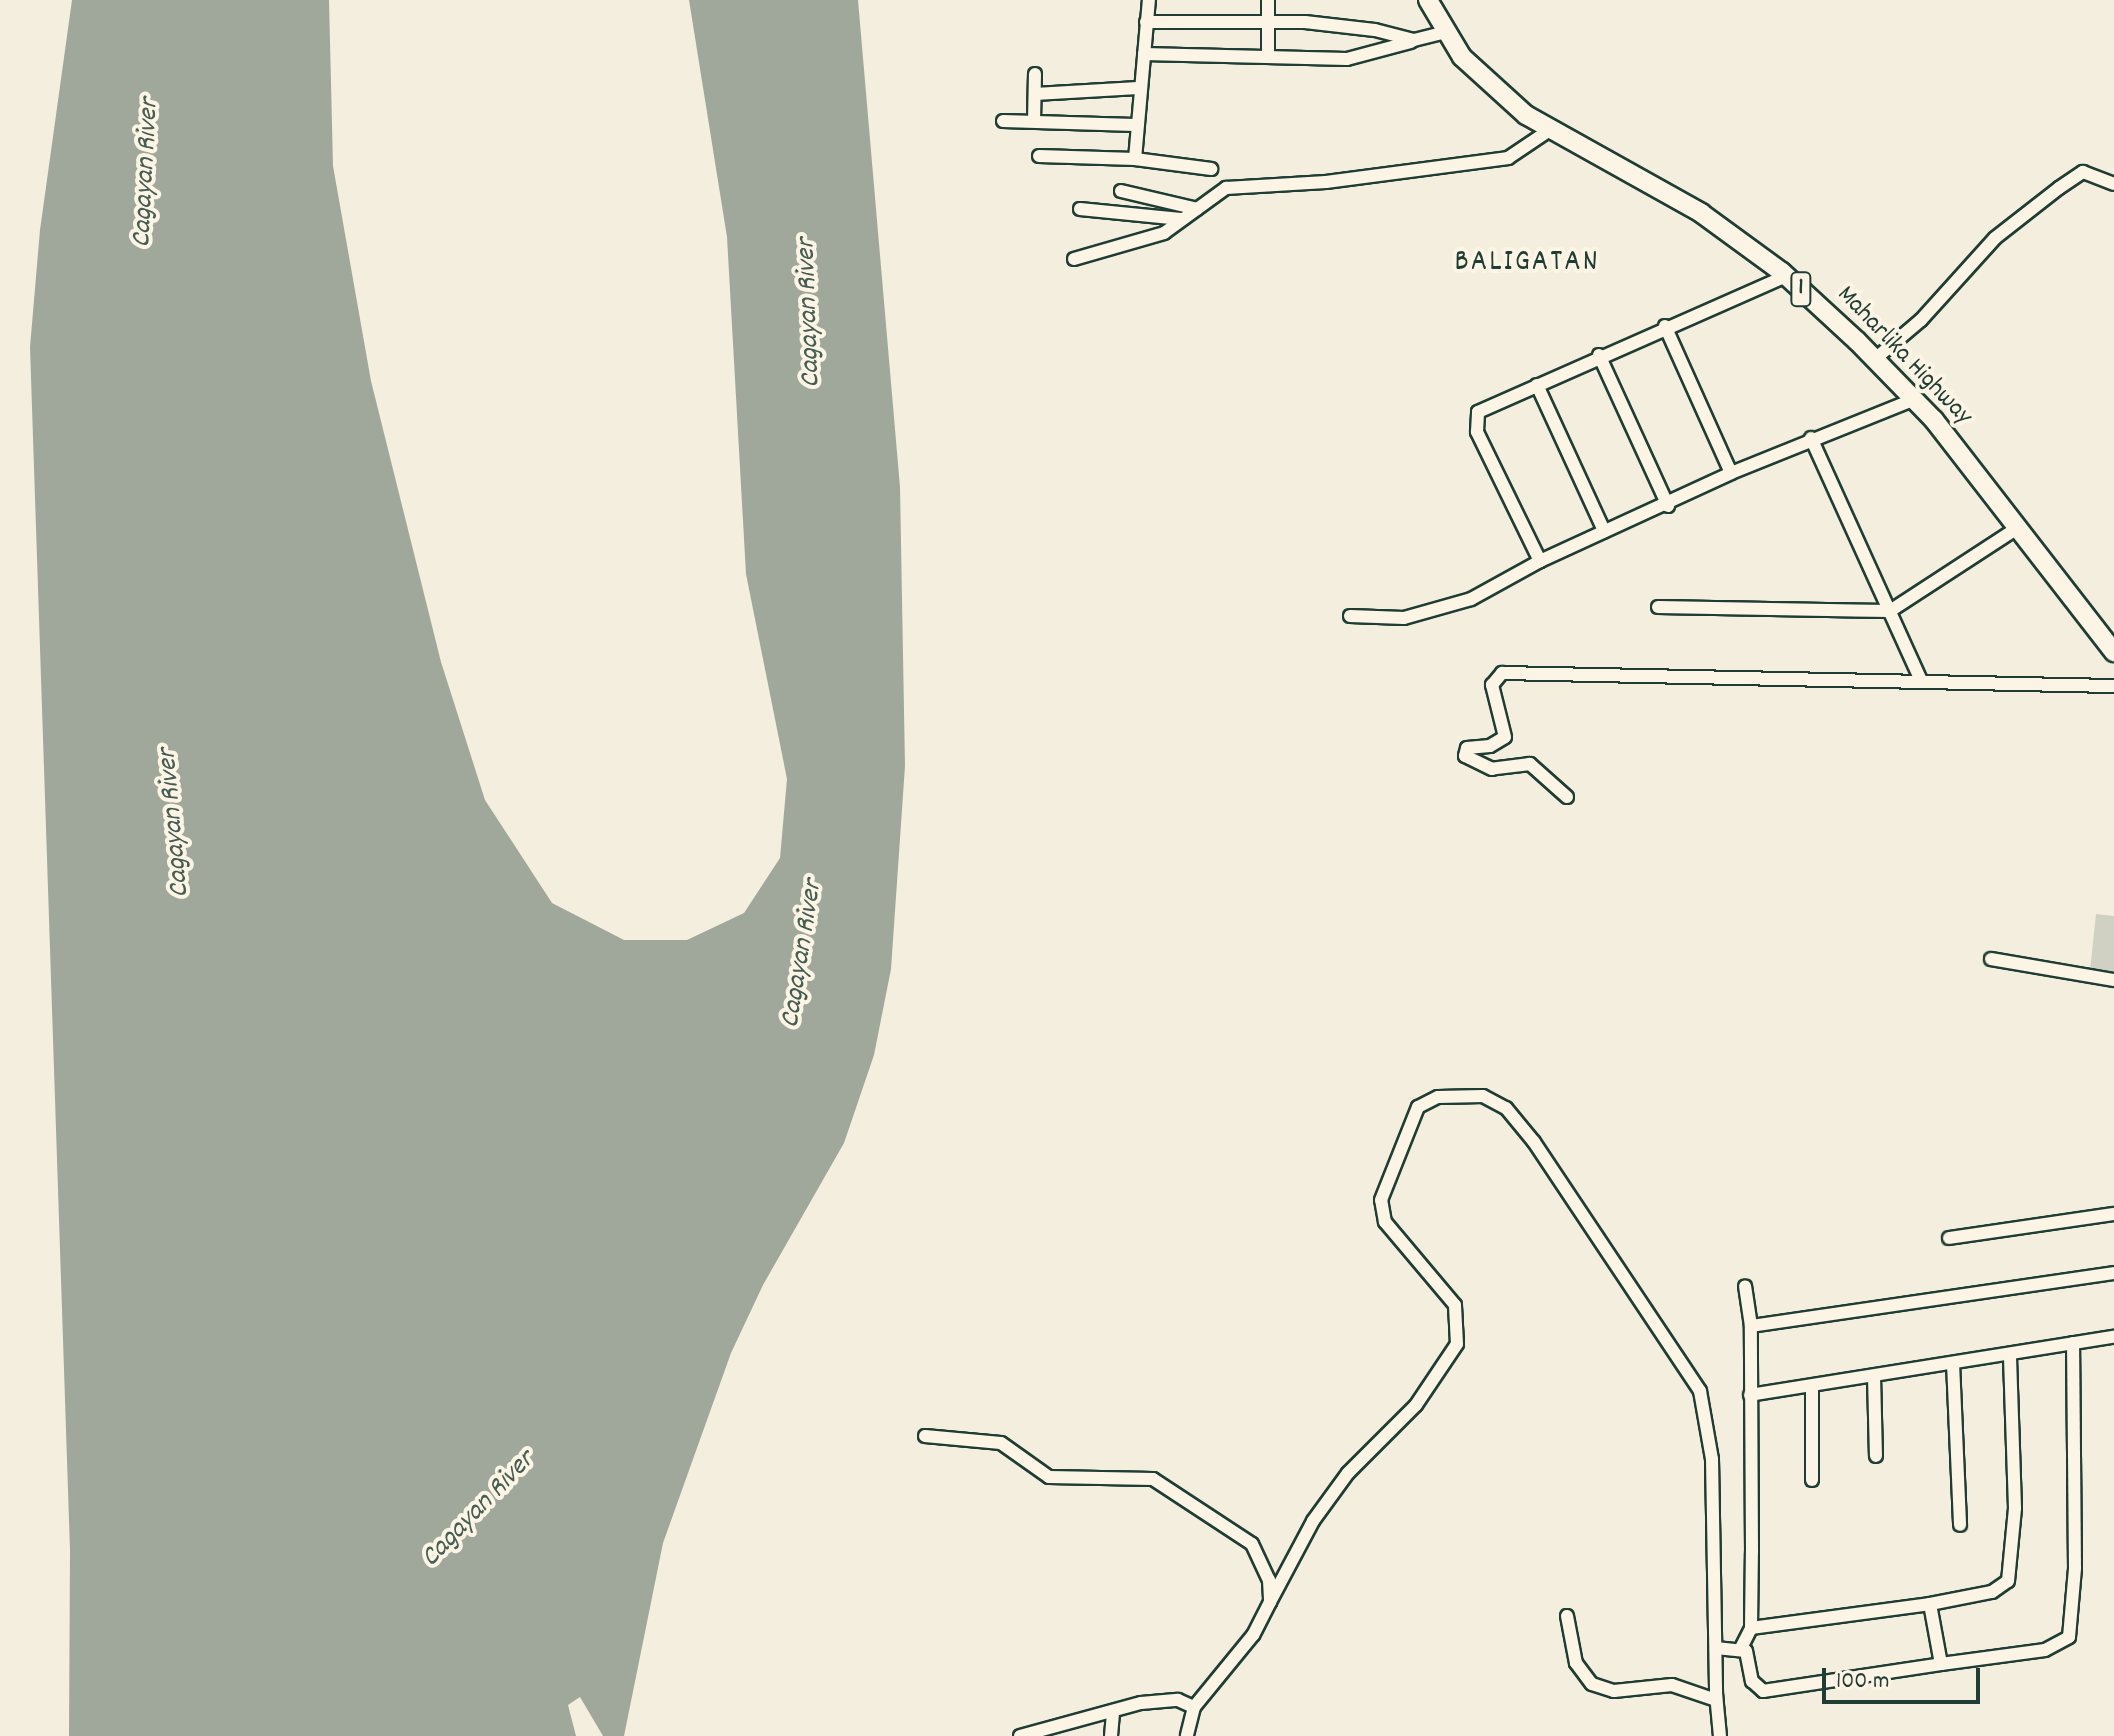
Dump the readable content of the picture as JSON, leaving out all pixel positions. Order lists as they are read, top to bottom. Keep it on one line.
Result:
{"streets":{"highway":["1","Maharlika Highway"]},"districts":["BALIGATAN"],"water":["Cagayan River"],"scale_bar":"100 m"}
